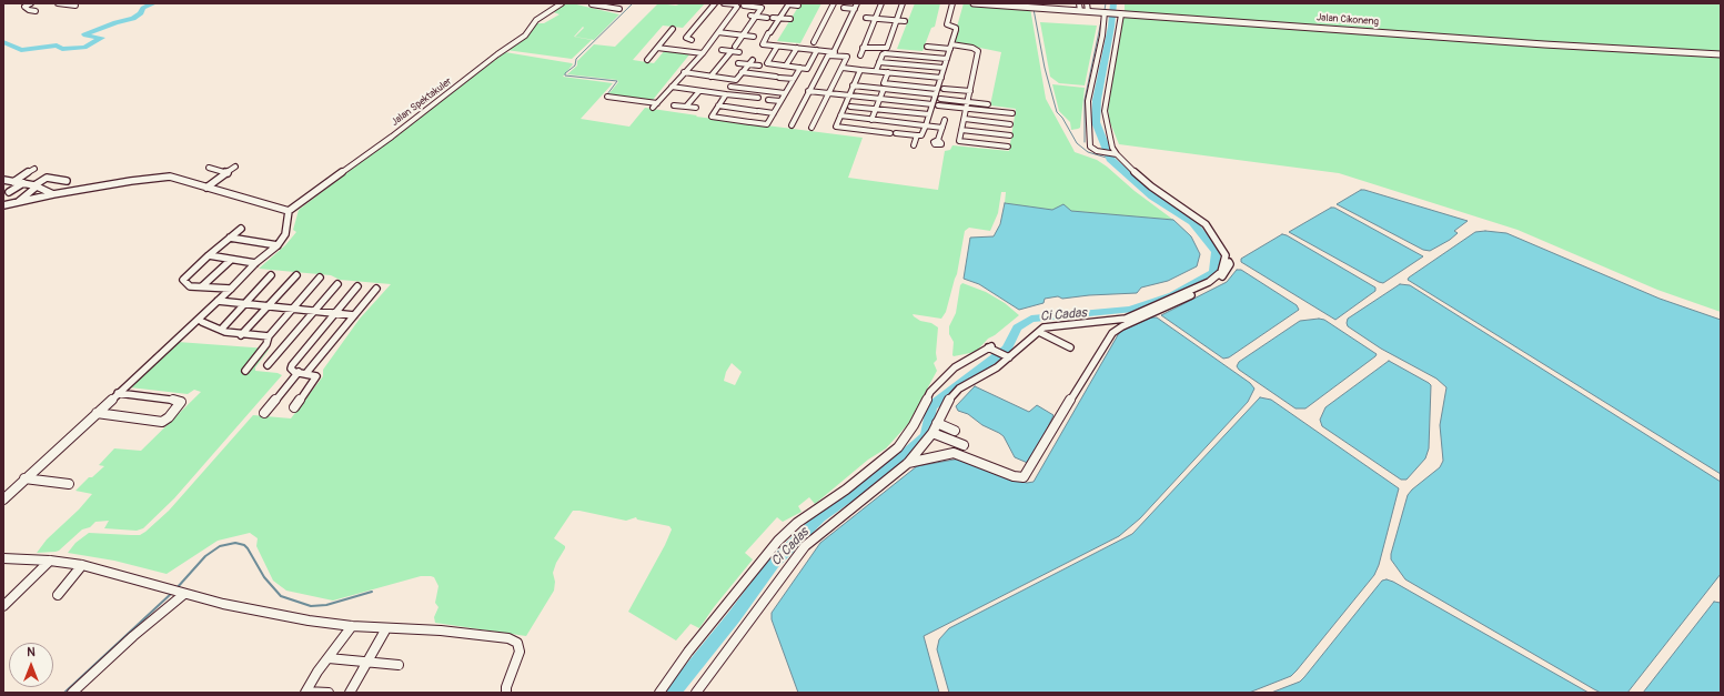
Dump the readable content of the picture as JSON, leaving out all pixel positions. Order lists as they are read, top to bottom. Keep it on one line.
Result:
{"streets":{"street":["Jalan Cikoneng","Jalan Spektakuler"]},"water":["Ci Cadas"],"north":"top"}
